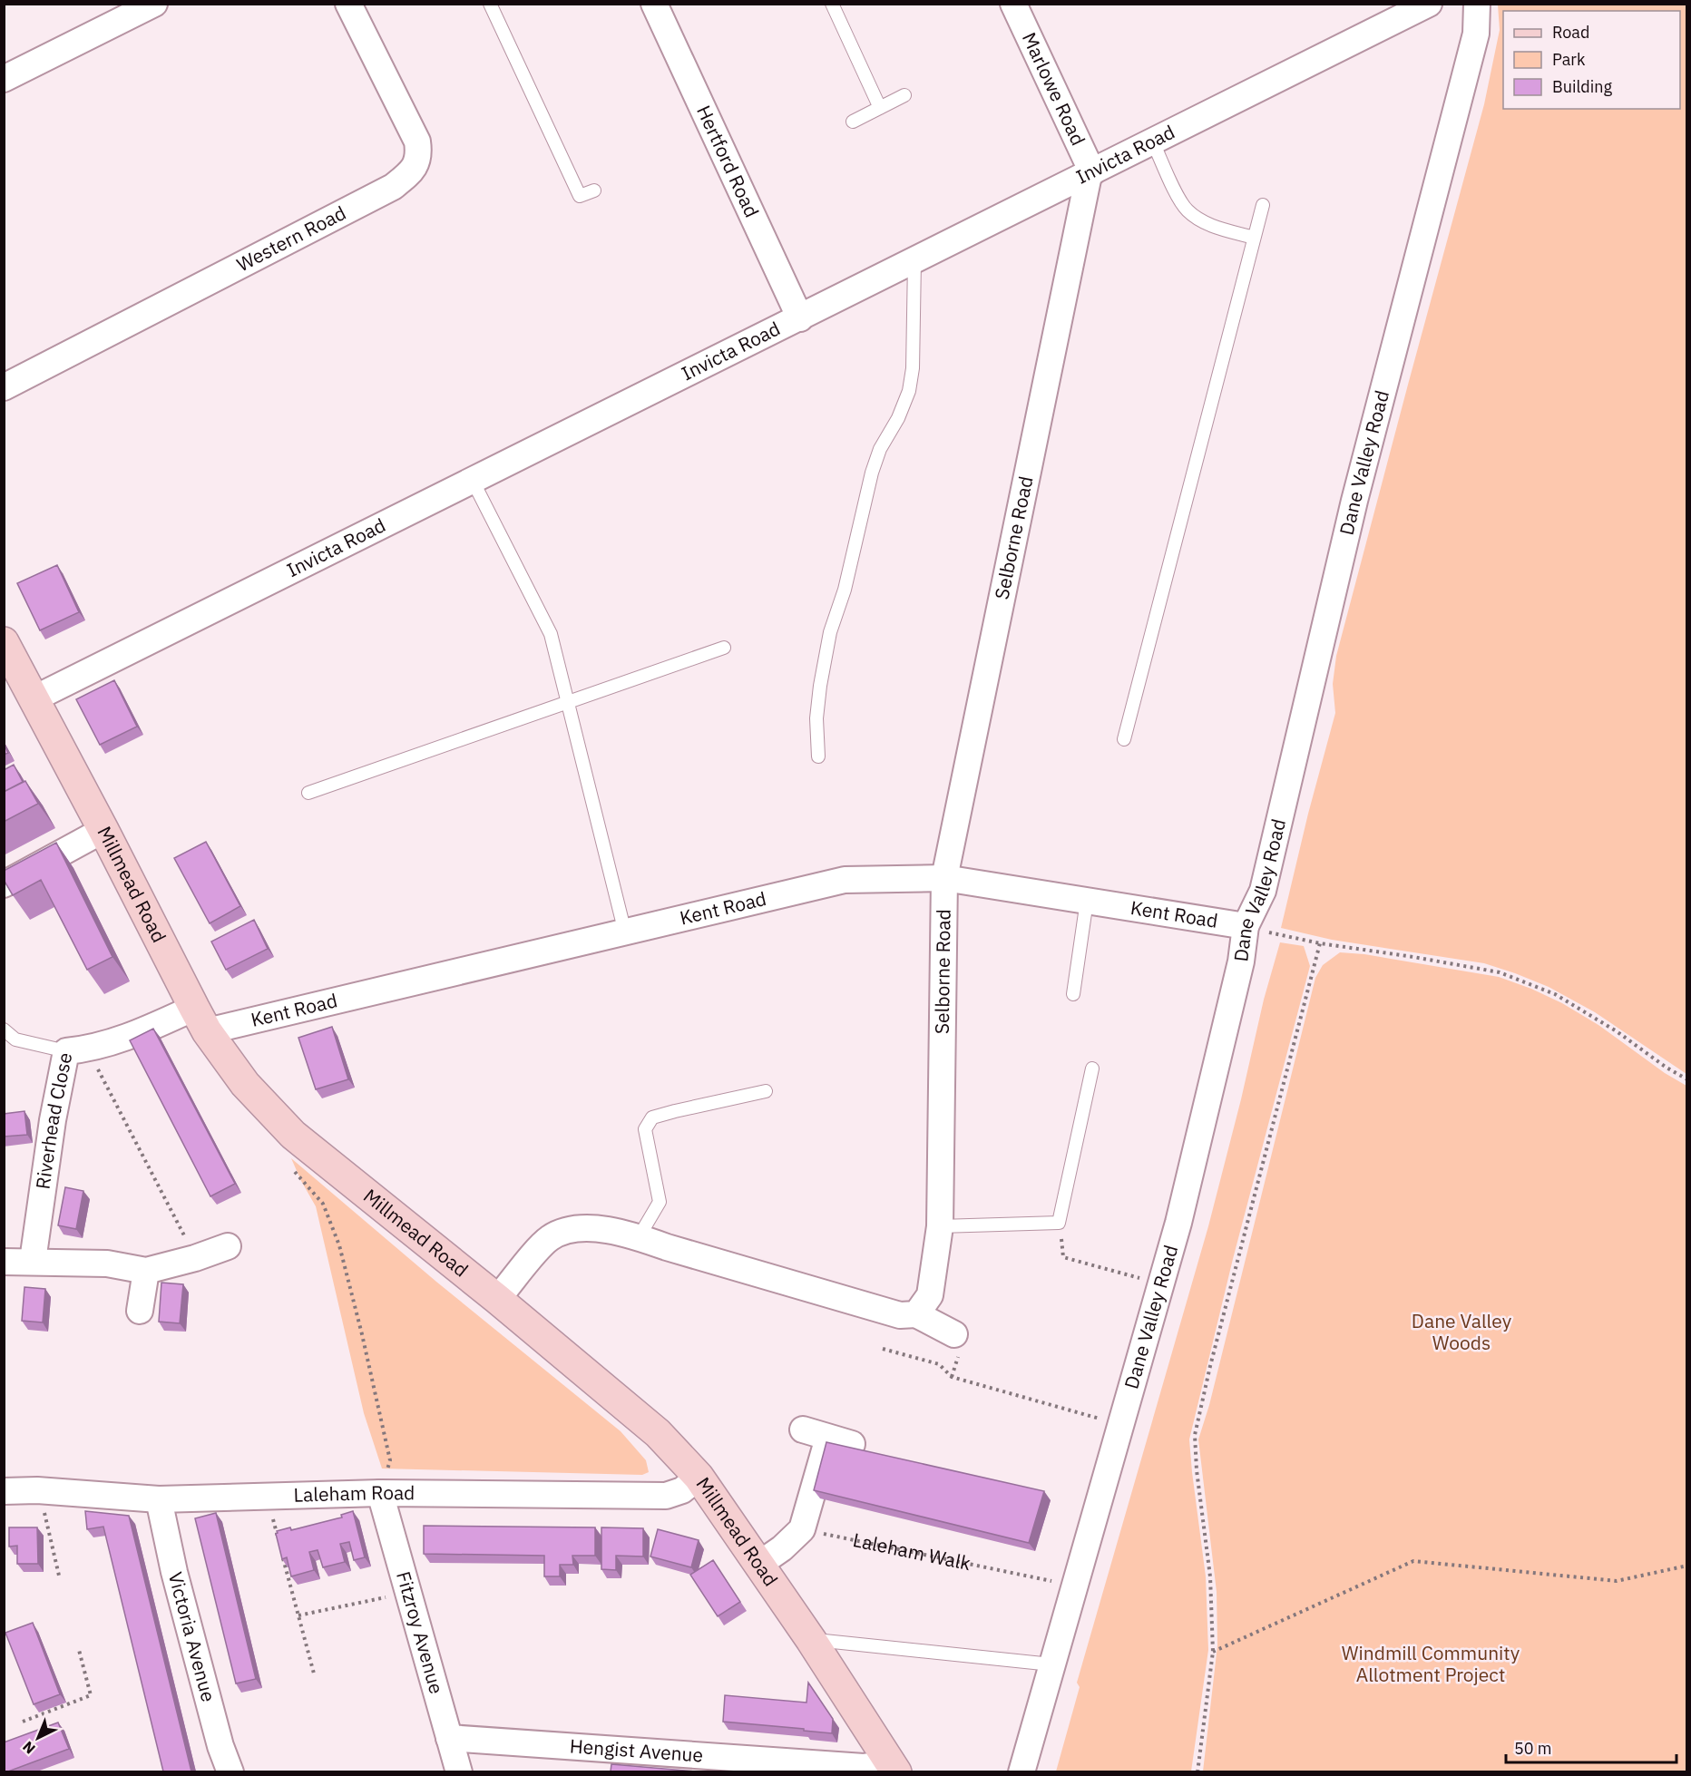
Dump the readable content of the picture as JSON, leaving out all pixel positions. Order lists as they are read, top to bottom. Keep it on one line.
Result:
{"streets":{"main road":["Millmead Road"],"street":["Marlowe Road","Invicta Road","Hertford Road","Western Road","Dane Valley Road","Selborne Road","Kent Road","Riverhead Close","Laleham Road","Fitzroy Avenue","Victoria Avenue","Hengist Avenue"],"path":["Laleham Walk"]},"crossings":[["Marlowe Road","Invicta Road"],["Marlowe Road","Selborne Road"],["Invicta Road","Hertford Road"],["Invicta Road","Selborne Road"],["Invicta Road","Millmead Road"],["Dane Valley Road","Kent Road"],["Dane Valley Road","Laleham Walk"],["Selborne Road","Kent Road"],["Millmead Road","Kent Road"],["Millmead Road","Riverhead Close"],["Millmead Road","Laleham Road"],["Millmead Road","Hengist Avenue"],["Kent Road","Riverhead Close"],["Laleham Road","Fitzroy Avenue"],["Laleham Road","Victoria Avenue"],["Fitzroy Avenue","Hengist Avenue"]],"parks":["Dane Valley Woods","Windmill Community Allotment Project"],"legend":["Road","Park","Building"],"scale_bar":"50 m","north":"bottom left"}
